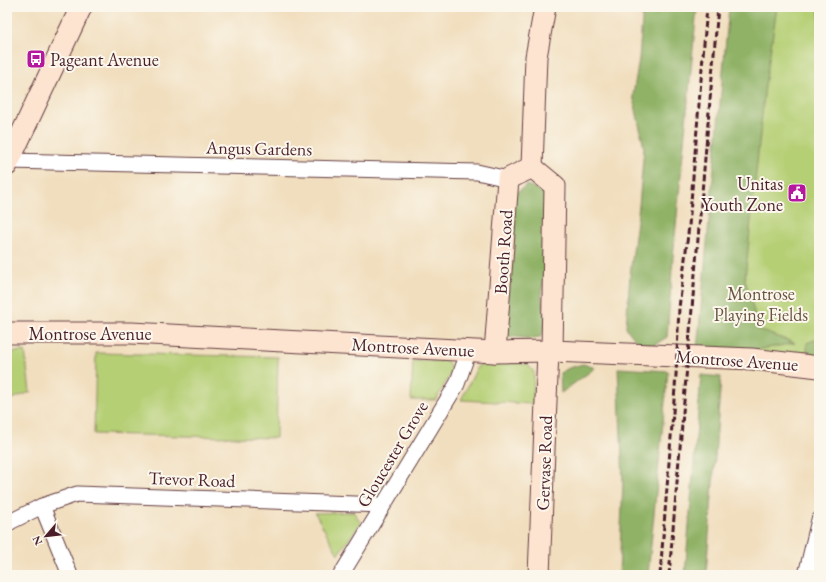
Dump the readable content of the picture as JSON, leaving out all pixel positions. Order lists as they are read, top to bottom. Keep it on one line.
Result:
{"streets":{"street":["Angus Gardens","Booth Road","Montrose Avenue","Gloucester Grove","Gervase Road","Trevor Road"]},"crossings":[["Angus Gardens","Booth Road"],["Booth Road","Montrose Avenue"],["Montrose Avenue","Gloucester Grove"],["Montrose Avenue","Gervase Road"],["Gloucester Grove","Trevor Road"]],"parks":["Montrose Playing Fields"],"places":{"bus stop":["Pageant Avenue"],"public building":["Unitas Youth Zone"]},"north":"bottom left"}
